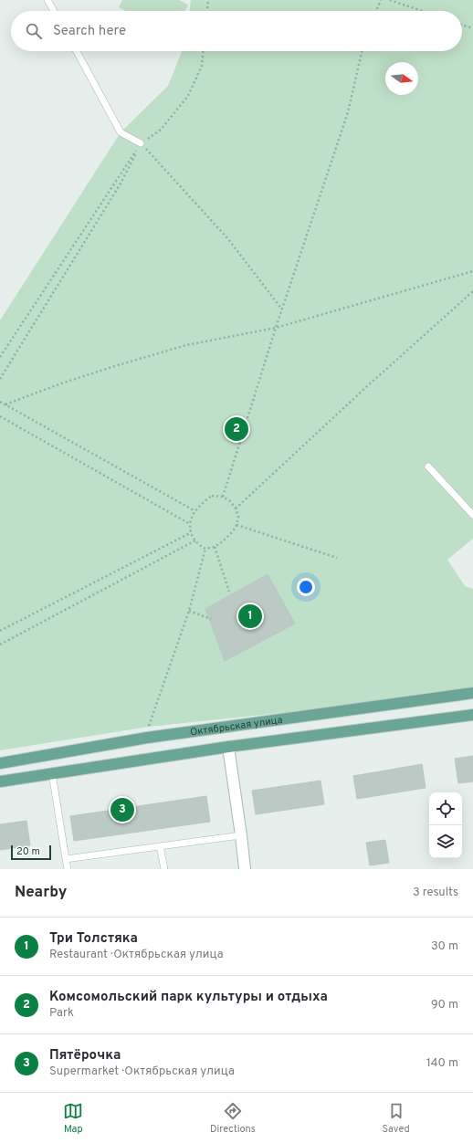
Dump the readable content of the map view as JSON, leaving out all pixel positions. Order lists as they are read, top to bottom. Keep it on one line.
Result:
{"streets":{"main road":["Октябрьская улица"]},"scale_bar":"20 m","north":"right","page":{"search":"Search here","pins":["2","1","3"],"scale":"20 m","heading":["Nearby","3 results"],"list":[{"mark":"1","name":"Три Толстяка","note":"Restaurant · Октябрьская улица","value":"30 m"},{"mark":"2","name":"Комсомольский парк культуры и отдыха","note":"Park","value":"90 m"},{"mark":"3","name":"Пятёрочка","note":"Supermarket · Октябрьская улица","value":"140 m"}],"nav":["Map","Directions","Saved"]}}
